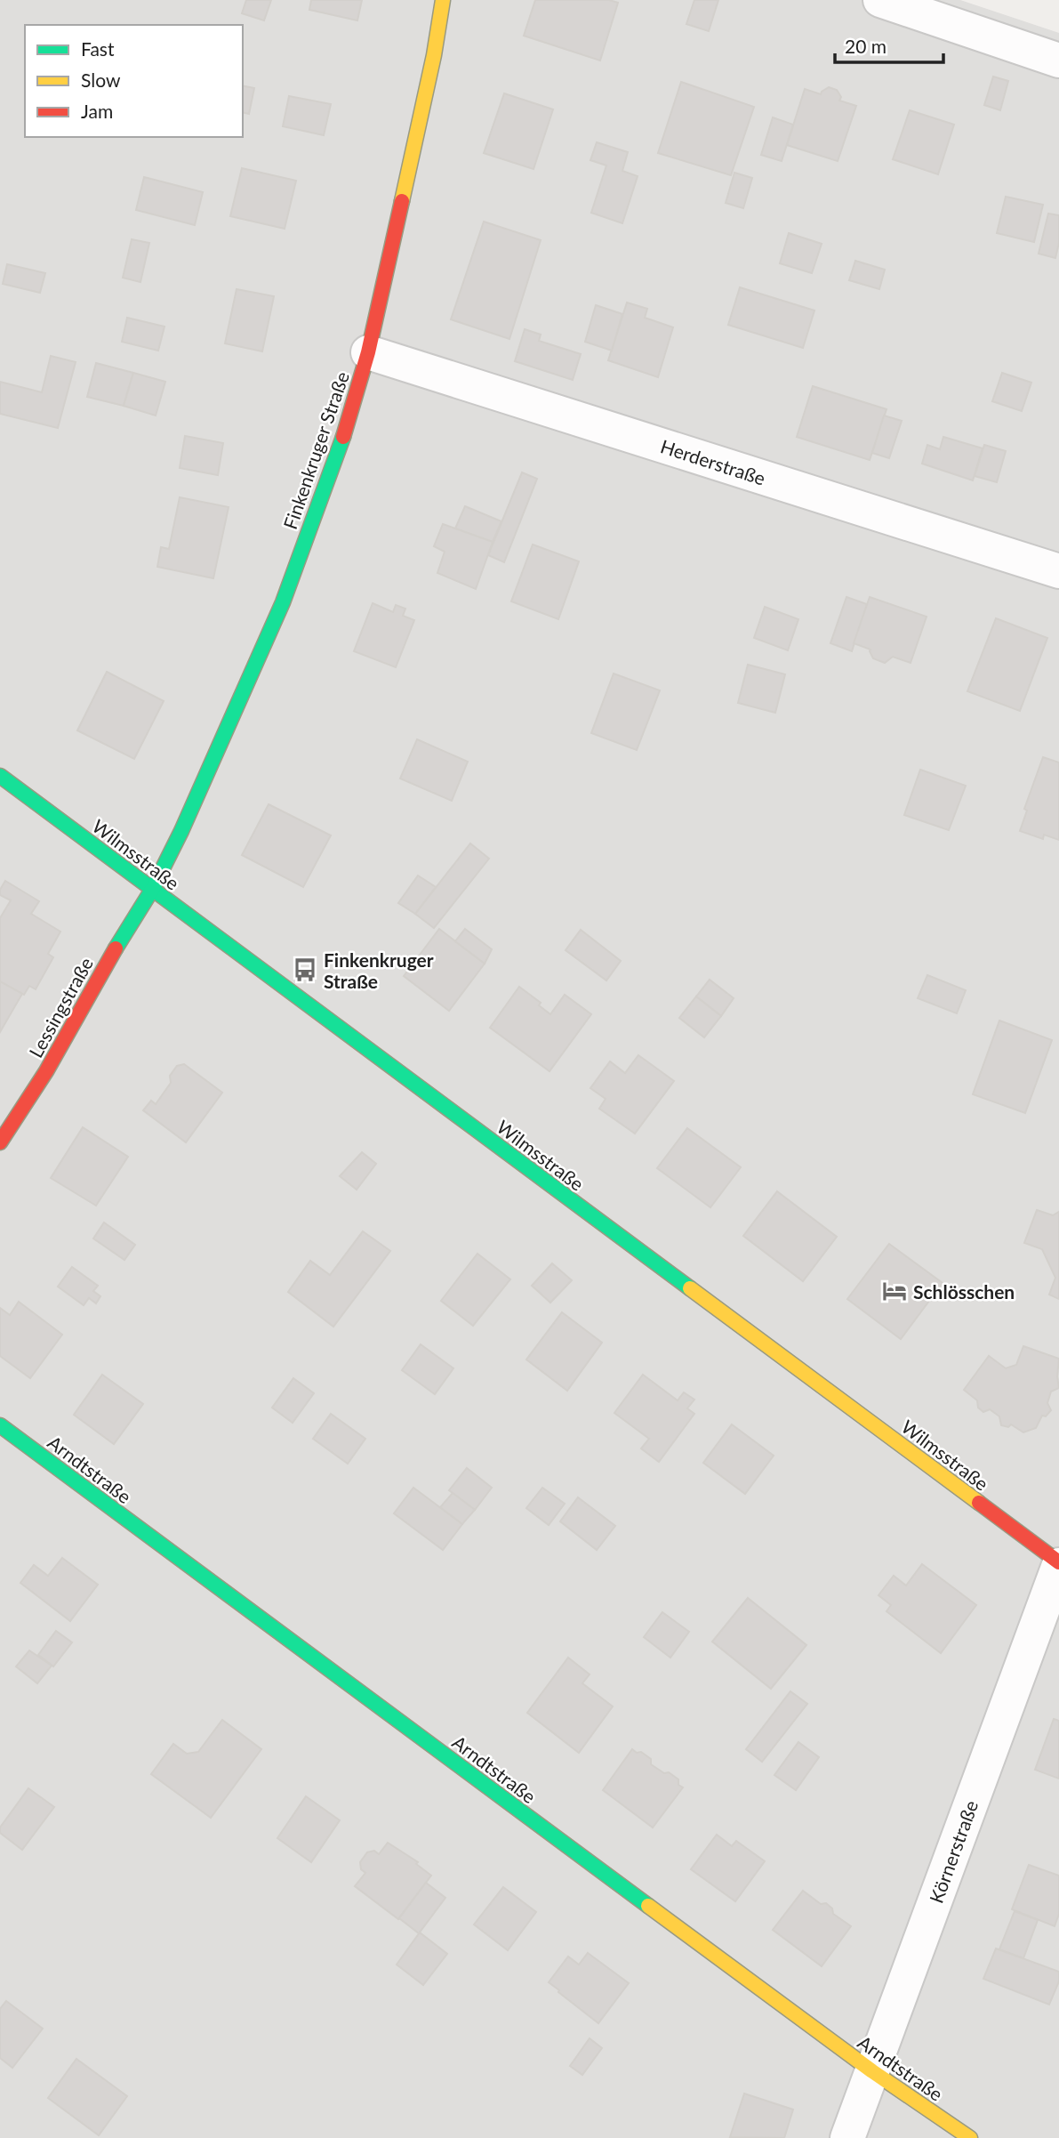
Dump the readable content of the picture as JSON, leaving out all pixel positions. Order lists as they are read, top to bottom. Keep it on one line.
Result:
{"streets":{"street":["Finkenkruger Straße","Herderstraße","Wilmsstraße","Lessingstraße","Arndtstraße","Körnerstraße"]},"crossings":[["Finkenkruger Straße","Herderstraße"],["Finkenkruger Straße","Wilmsstraße"],["Finkenkruger Straße","Lessingstraße"],["Wilmsstraße","Lessingstraße"],["Wilmsstraße","Körnerstraße"],["Arndtstraße","Körnerstraße"]],"places":{"bus stop":["Finkenkruger Straße"],"hotel":["Schlösschen"]},"legend":["Fast","Slow","Jam"],"scale_bar":"20 m"}
